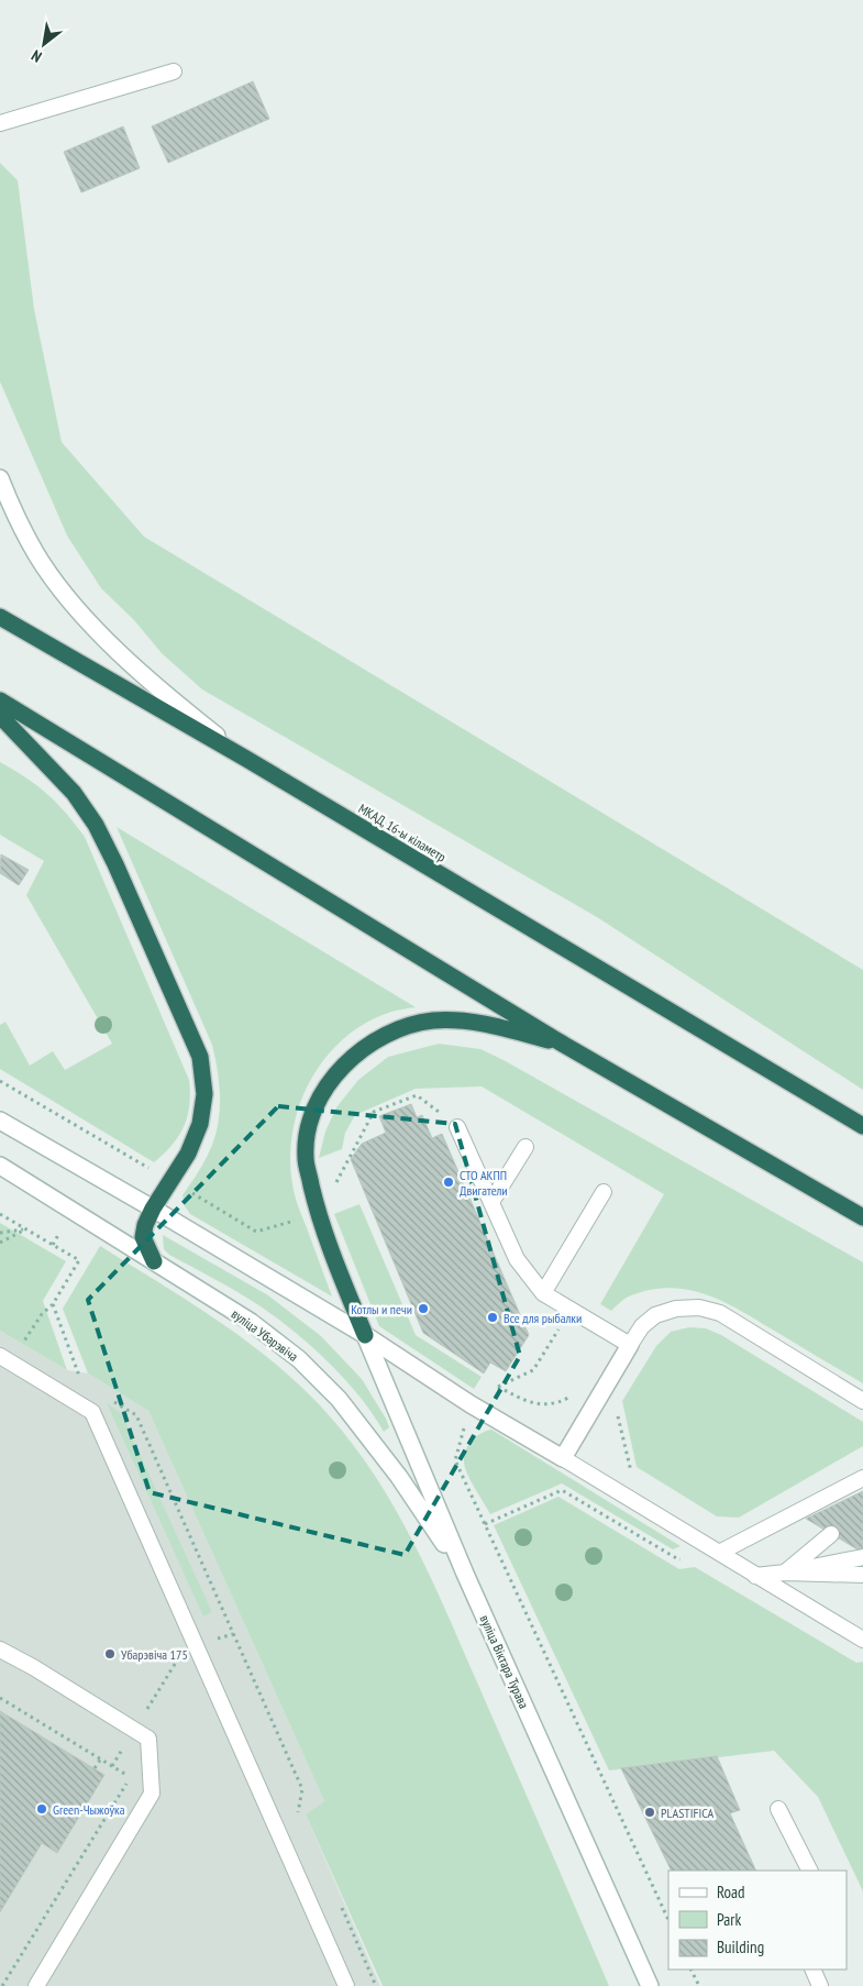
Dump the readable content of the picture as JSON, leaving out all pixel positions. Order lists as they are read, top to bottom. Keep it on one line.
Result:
{"streets":{"highway":["МКАД, 16-ы кіламетр"],"main road":["вуліца Убарэвіча","вуліца Віктара Турава"]},"crossings":[["вуліца Убарэвіча","вуліца Віктара Турава"]],"places":["СТО АКПП Двигатели","Котлы и печи","Все для рыбалки","Убарэвіча 175","Green-Чыжоўка","PLASTIFICA"],"legend":["Road","Park","Building"],"north":"bottom left"}
